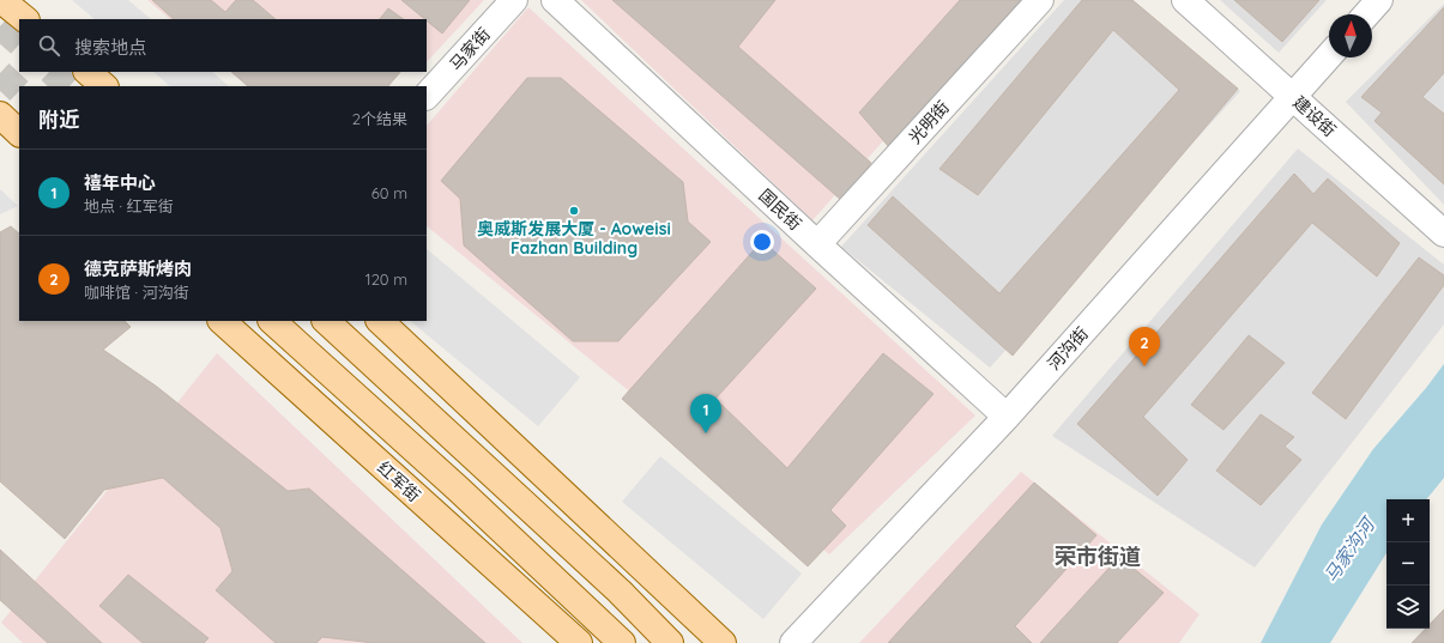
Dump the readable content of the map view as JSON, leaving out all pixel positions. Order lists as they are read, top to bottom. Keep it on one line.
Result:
{"streets":{"main road":["红军街"],"street":["马家街","建设街","光明街","国民街","河沟街"]},"crossings":[["建设街","河沟街"],["光明街","国民街"],["国民街","河沟街"]],"districts":["荣市街道"],"water":["马家沟河"],"places":["奥威斯发展大厦 - Aoweisi Fazhan Building"],"north":"top","page":{"search":"搜索地点","heading":["附近","2个结果"],"list":[{"mark":"1","name":"禧年中心","note":"地点 · 红军街","value":"60 m"},{"mark":"2","name":"德克萨斯烤肉","note":"咖啡馆 · 河沟街","value":"120 m"}],"pins":["2","1"],"map_buttons":["+","−"]}}
